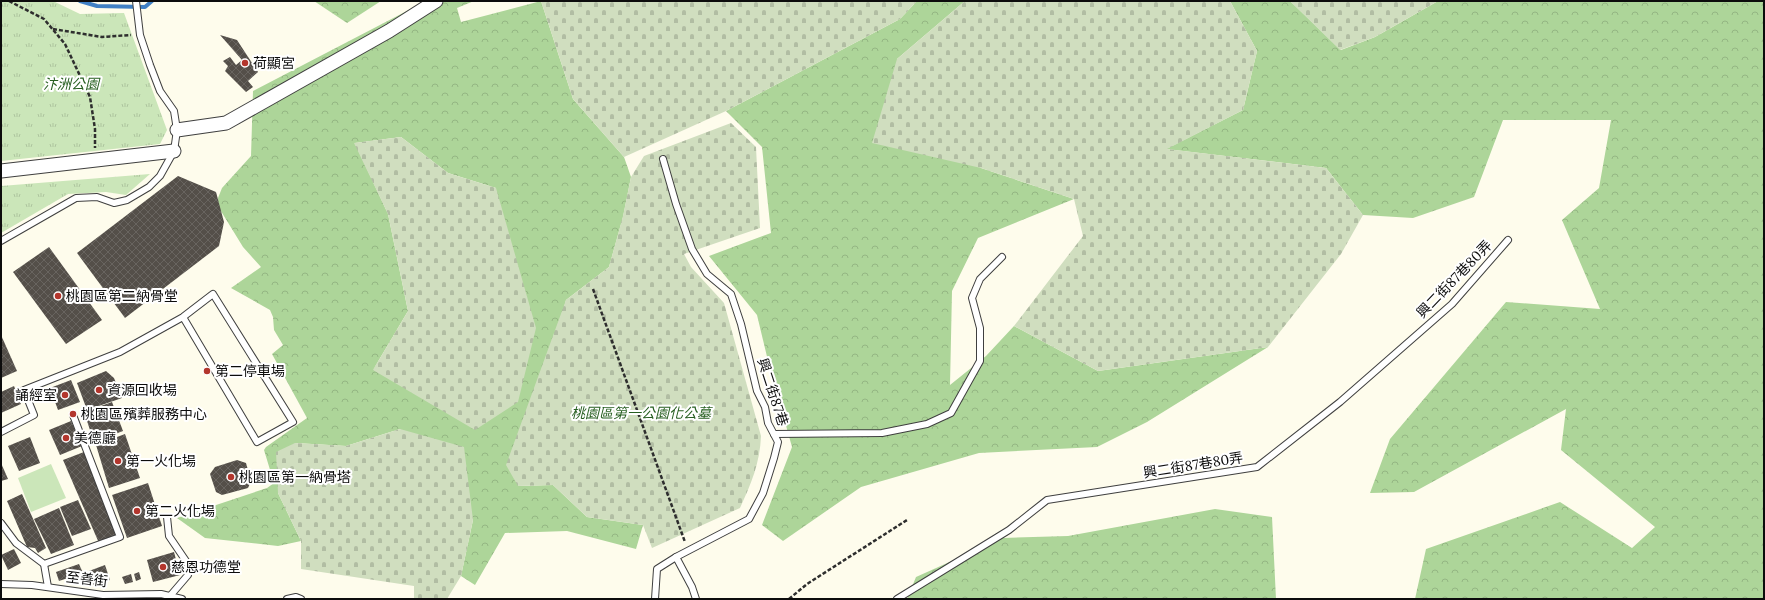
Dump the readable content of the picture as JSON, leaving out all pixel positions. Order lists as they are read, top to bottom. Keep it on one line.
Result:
{"streets":{"lane":["興二街87巷80弄","興二街87巷","至善街"]},"parks":["汴洲公園","桃園區第一公園化公墓"],"places":["荷顯宮","桃園區第二納骨堂","第二停車場","資源回收場","誦經室","桃園區殯葬服務中心","美德廳","第一火化場","桃園區第一納骨塔","第二火化場","慈恩功德堂"]}
